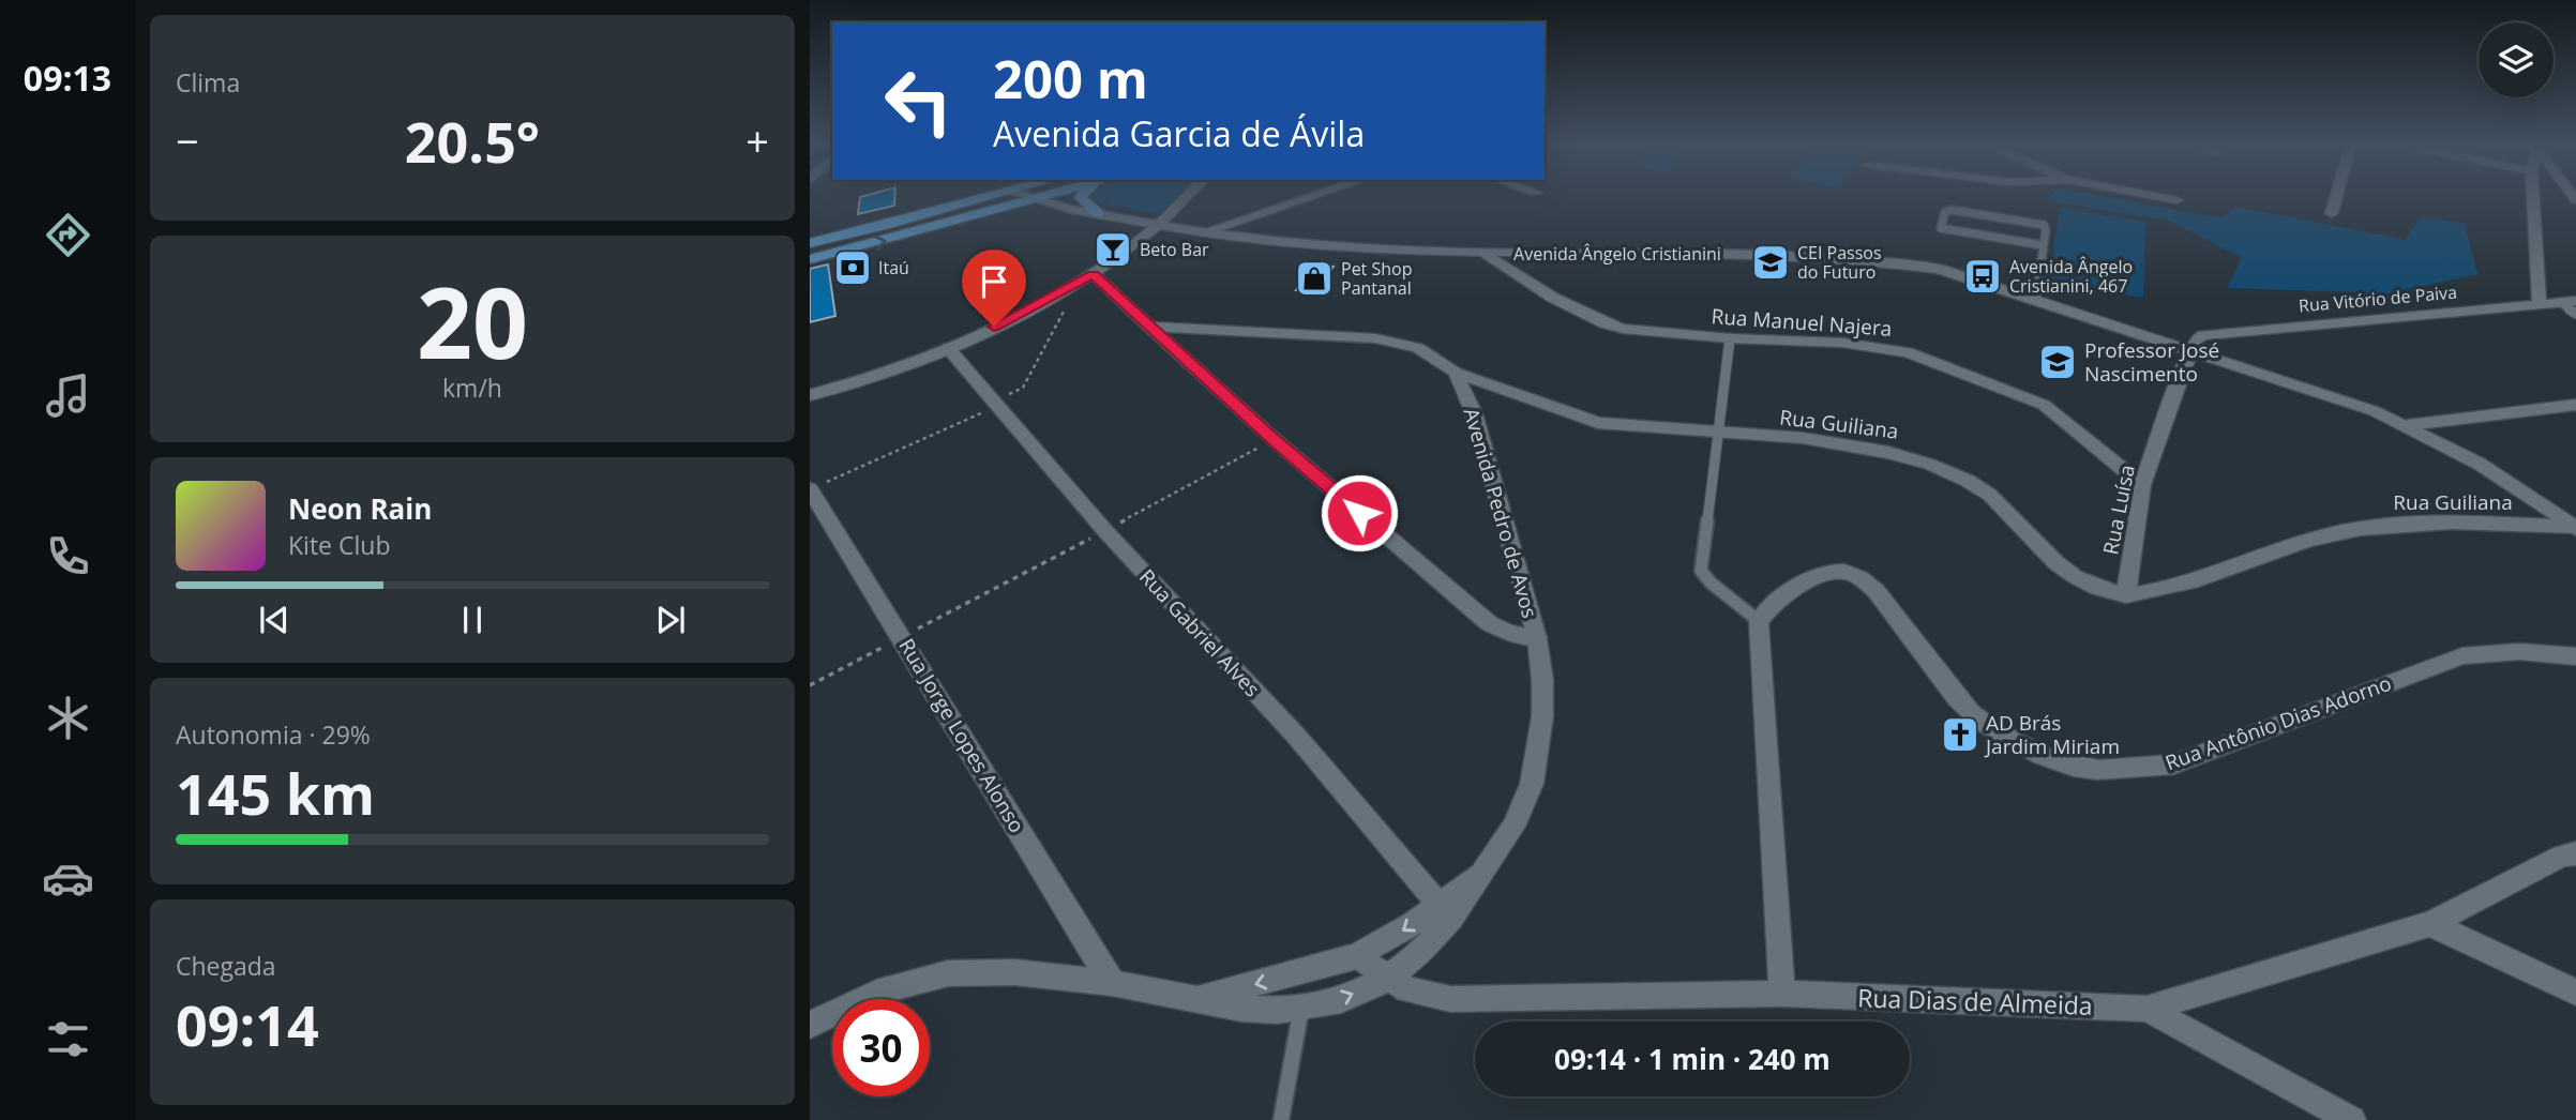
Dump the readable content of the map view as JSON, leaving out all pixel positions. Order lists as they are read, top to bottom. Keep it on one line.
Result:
{"streets":{"street":["Avenida Ângelo Cristianini","Rua Vitório de Paiva","Rua Manuel Najera","Rua Guiliana","Rua Luísa","Avenida Pedro de Avos","Rua Gabriel Alves","Rua Antônio Dias Adorno","Rua Jorge Lopes Alonso","Rua Dias de Almeida"]},"crossings":[["Avenida Ângelo Cristianini","Rua Vitório de Paiva"],["Avenida Ângelo Cristianini","Rua Manuel Najera"],["Avenida Ângelo Cristianini","Rua Guiliana"],["Avenida Ângelo Cristianini","Rua Luísa"],["Rua Vitório de Paiva","Rua Luísa"],["Rua Manuel Najera","Rua Luísa"],["Rua Guiliana","Rua Luísa"],["Rua Guiliana","Avenida Pedro de Avos"],["Avenida Pedro de Avos","Rua Gabriel Alves"],["Avenida Pedro de Avos","Rua Jorge Lopes Alonso"],["Avenida Pedro de Avos","Rua Dias de Almeida"]],"places":{"bar":["Beto Bar"],"school or university":["CEI Passos do Futuro","Professor José Nascimento"],"bank":["Itaú"],"bus stop":["Avenida Ângelo Cristianini, 467"],"shop":["Pet Shop Pantanal"],"church":["AD Brás Jardim Miriam"]},"page":{"tabs":"09:13","tile":["Clima",["20","km/h"],["Autonomia · 29%","145 km"],["Chegada","09:14"]],"turn":["200 m","Avenida Garcia de Ávila"],"heat":["−","20.5°","+"],"song":["Neon Rain","Kite Club"],"limit":"30","trip":"09:14 · 1 min · 240 m"}}
